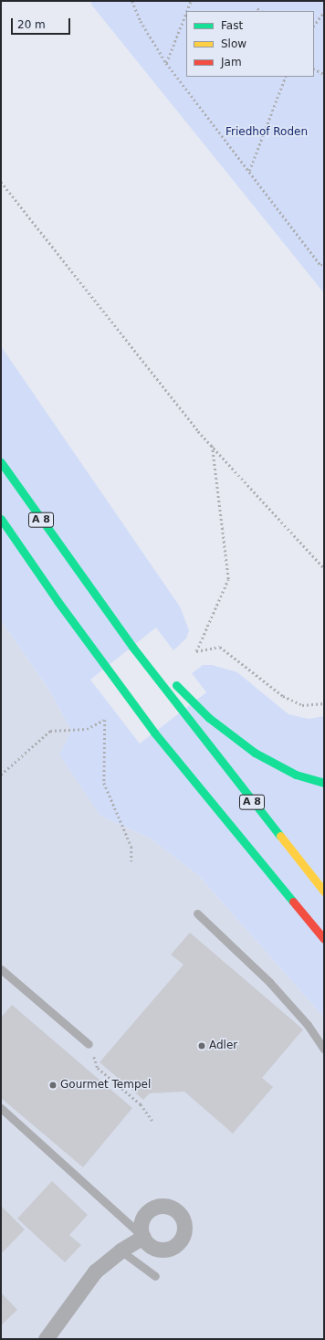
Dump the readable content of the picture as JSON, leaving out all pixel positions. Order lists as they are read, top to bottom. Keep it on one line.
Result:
{"streets":{"highway":["A 8"]},"parks":["Friedhof Roden"],"places":["Adler","Gourmet Tempel"],"legend":["Fast","Slow","Jam"],"scale_bar":"20 m"}
